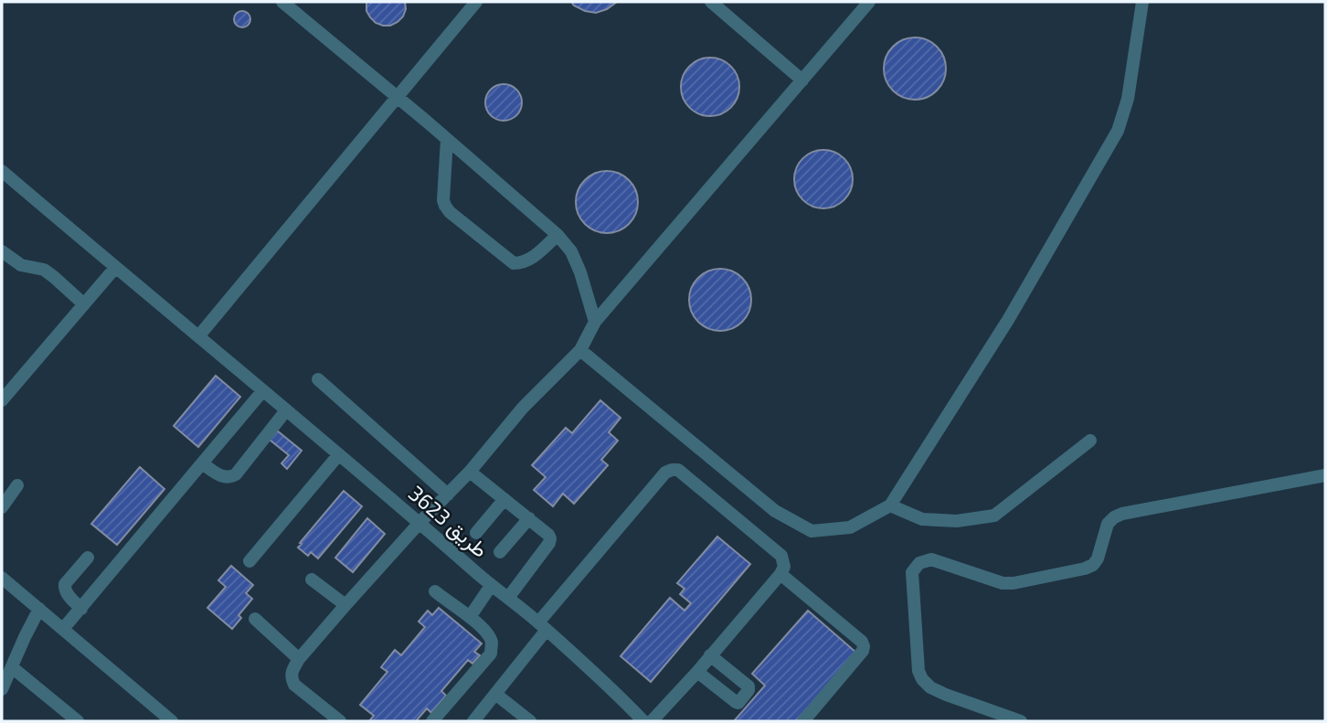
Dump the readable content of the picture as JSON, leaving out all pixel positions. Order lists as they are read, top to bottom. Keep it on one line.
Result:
{"streets":{"street":["طريق 3623"]}}
